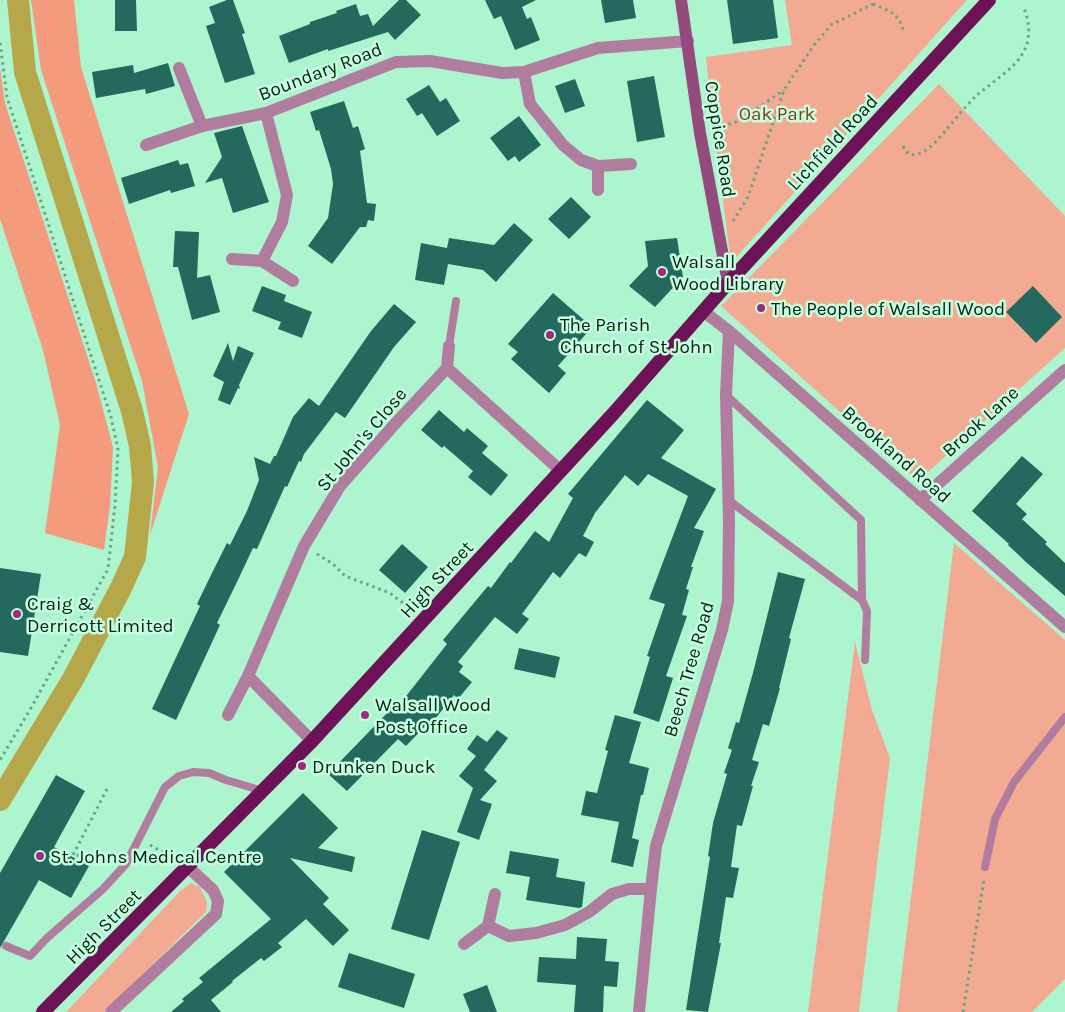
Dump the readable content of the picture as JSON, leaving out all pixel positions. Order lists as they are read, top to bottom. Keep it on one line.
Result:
{"streets":{"highway":["Lichfield Road","High Street"],"main road":["Coppice Road"],"street":["Boundary Road","Brook Lane","St John's Close","Brookland Road","Beech Tree Road"]},"crossings":[["Boundary Road","Coppice Road"],["Coppice Road","Lichfield Road"],["Lichfield Road","Brookland Road"],["Lichfield Road","High Street"],["Brook Lane","Brookland Road"],["Brookland Road","High Street"],["Brookland Road","Beech Tree Road"]],"parks":["Oak Park"],"places":["Walsall Wood Library","The People of Walsall Wood","The Parish Church of St John","Craig & Derricott Limited","Walsall Wood Post Office","Drunken Duck","St. Johns Medical Centre"]}
